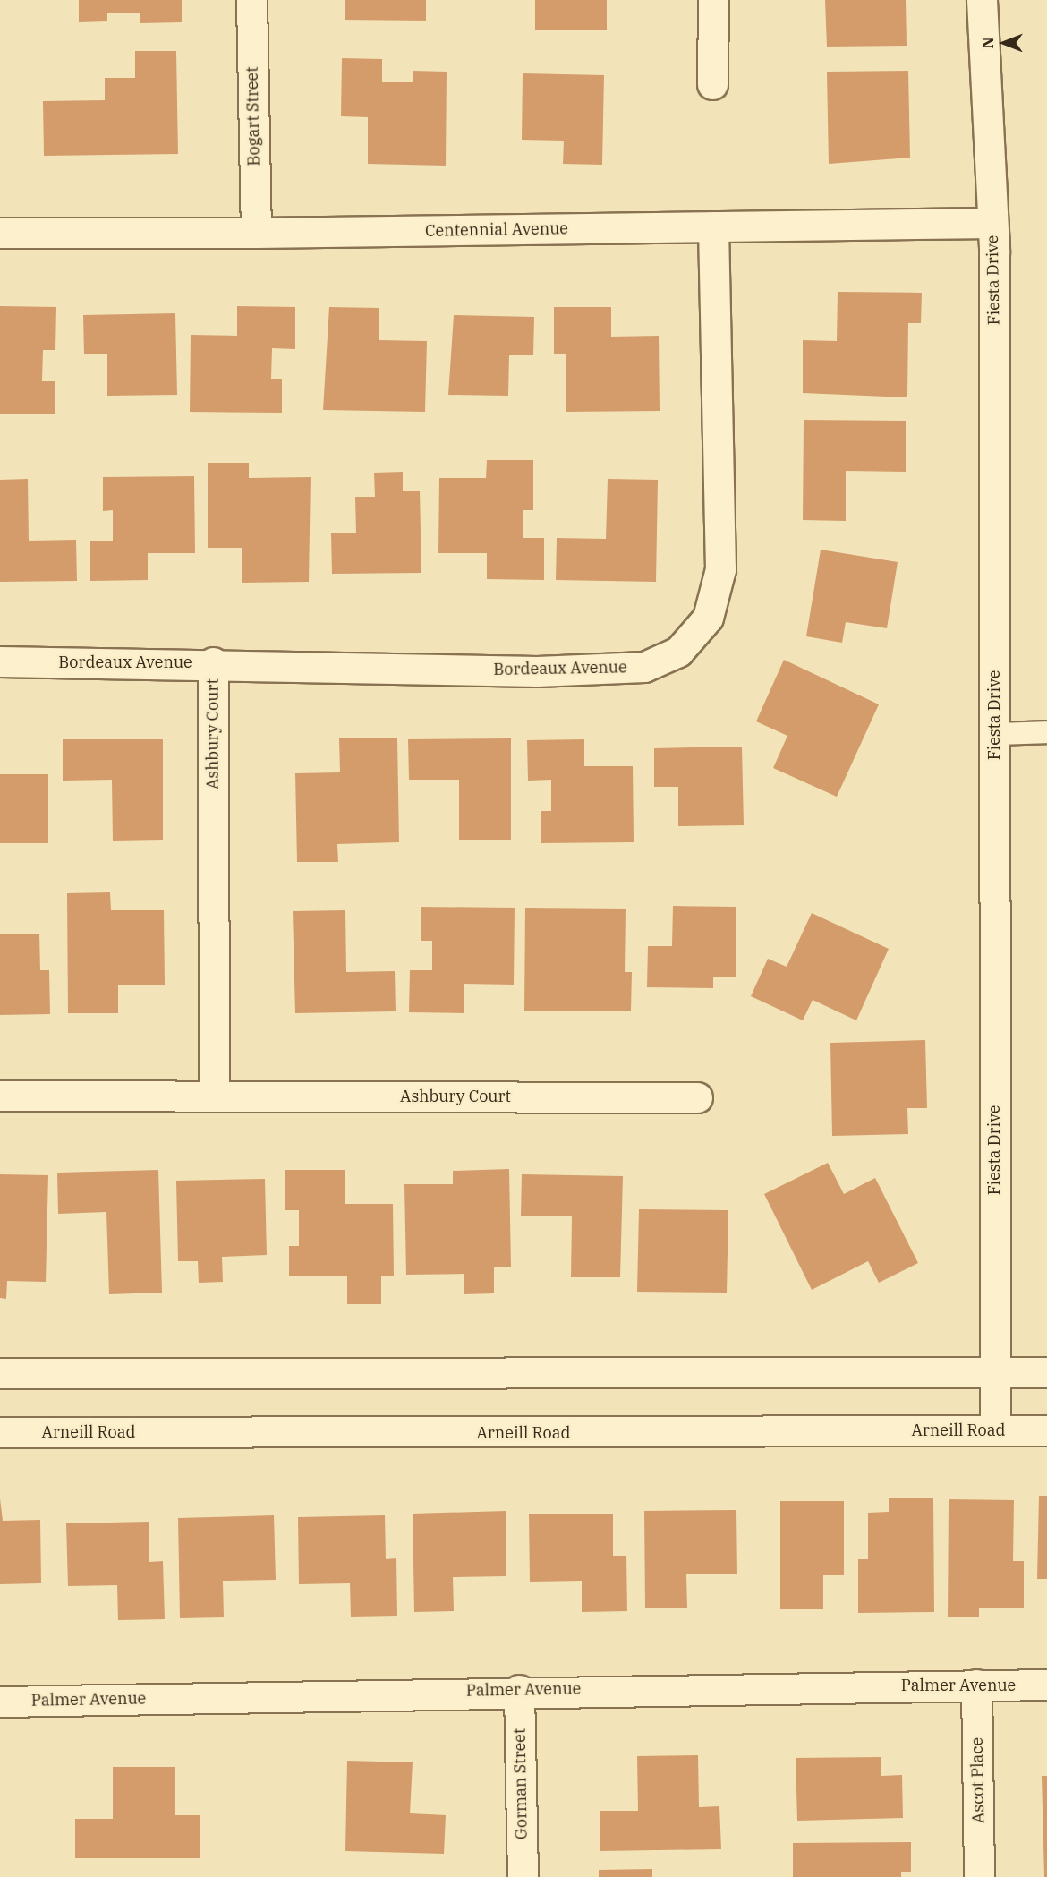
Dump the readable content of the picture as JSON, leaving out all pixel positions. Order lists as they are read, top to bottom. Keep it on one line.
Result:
{"streets":{"street":["Bogart Street","Centennial Avenue","Fiesta Drive","Bordeaux Avenue","Ashbury Court","Arneill Road","Palmer Avenue","Ascot Place","Gorman Street"]},"crossings":[["Bogart Street","Centennial Avenue"],["Centennial Avenue","Fiesta Drive"],["Centennial Avenue","Bordeaux Avenue"],["Fiesta Drive","Arneill Road"],["Bordeaux Avenue","Ashbury Court"],["Palmer Avenue","Ascot Place"],["Palmer Avenue","Gorman Street"]],"north":"left"}
